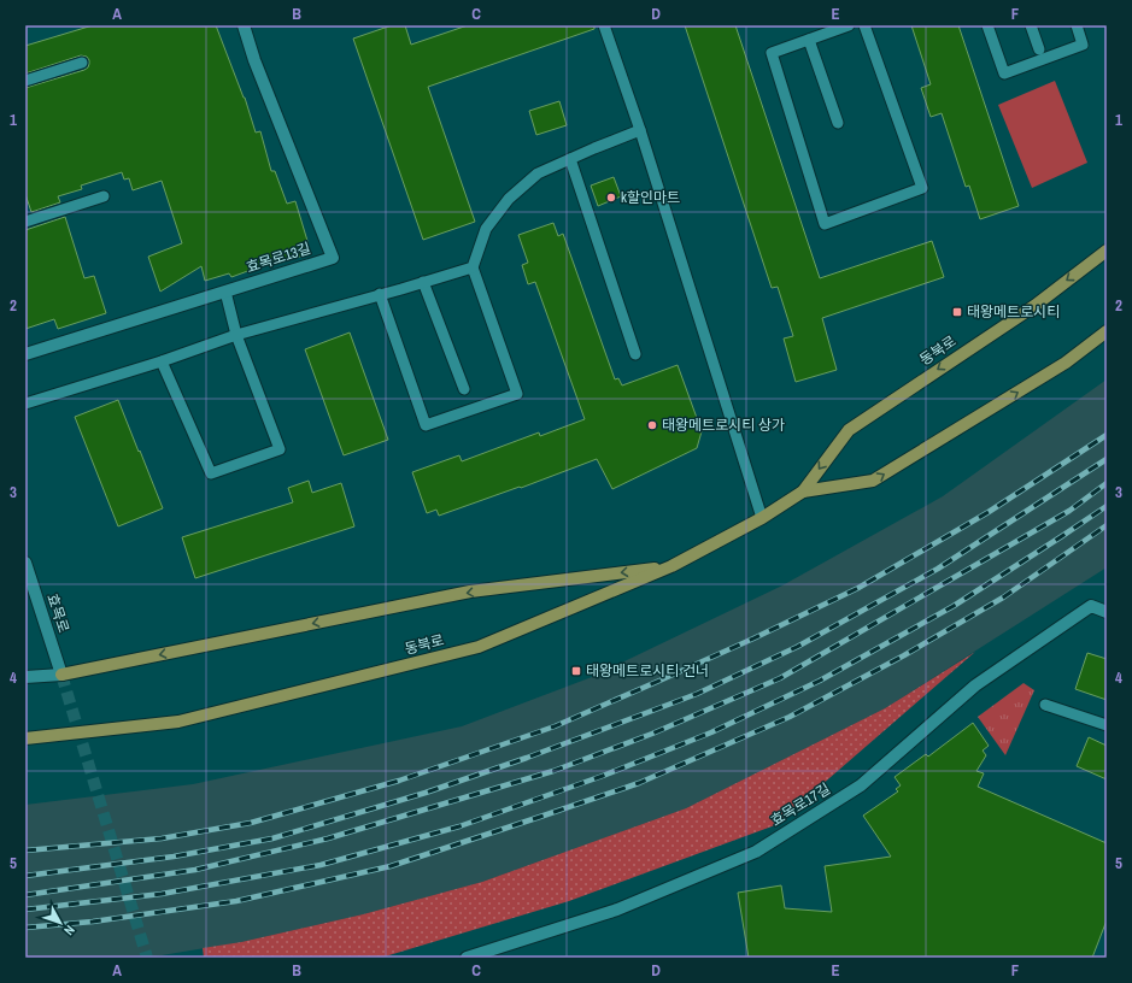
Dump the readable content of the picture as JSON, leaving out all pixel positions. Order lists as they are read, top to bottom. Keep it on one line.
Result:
{"streets":{"main road":["동북로"],"street":["효목로13길","효목로","효목로17길"]},"places":{"other":["k할인마트","태왕메트로시티 상가"],"transit":["태왕메트로시티","태왕메트로시티 건너"]},"north":"bottom right","grid":{"columns":["A","B","C","D","E","F"],"rows":["1","2","3","4","5"]}}
